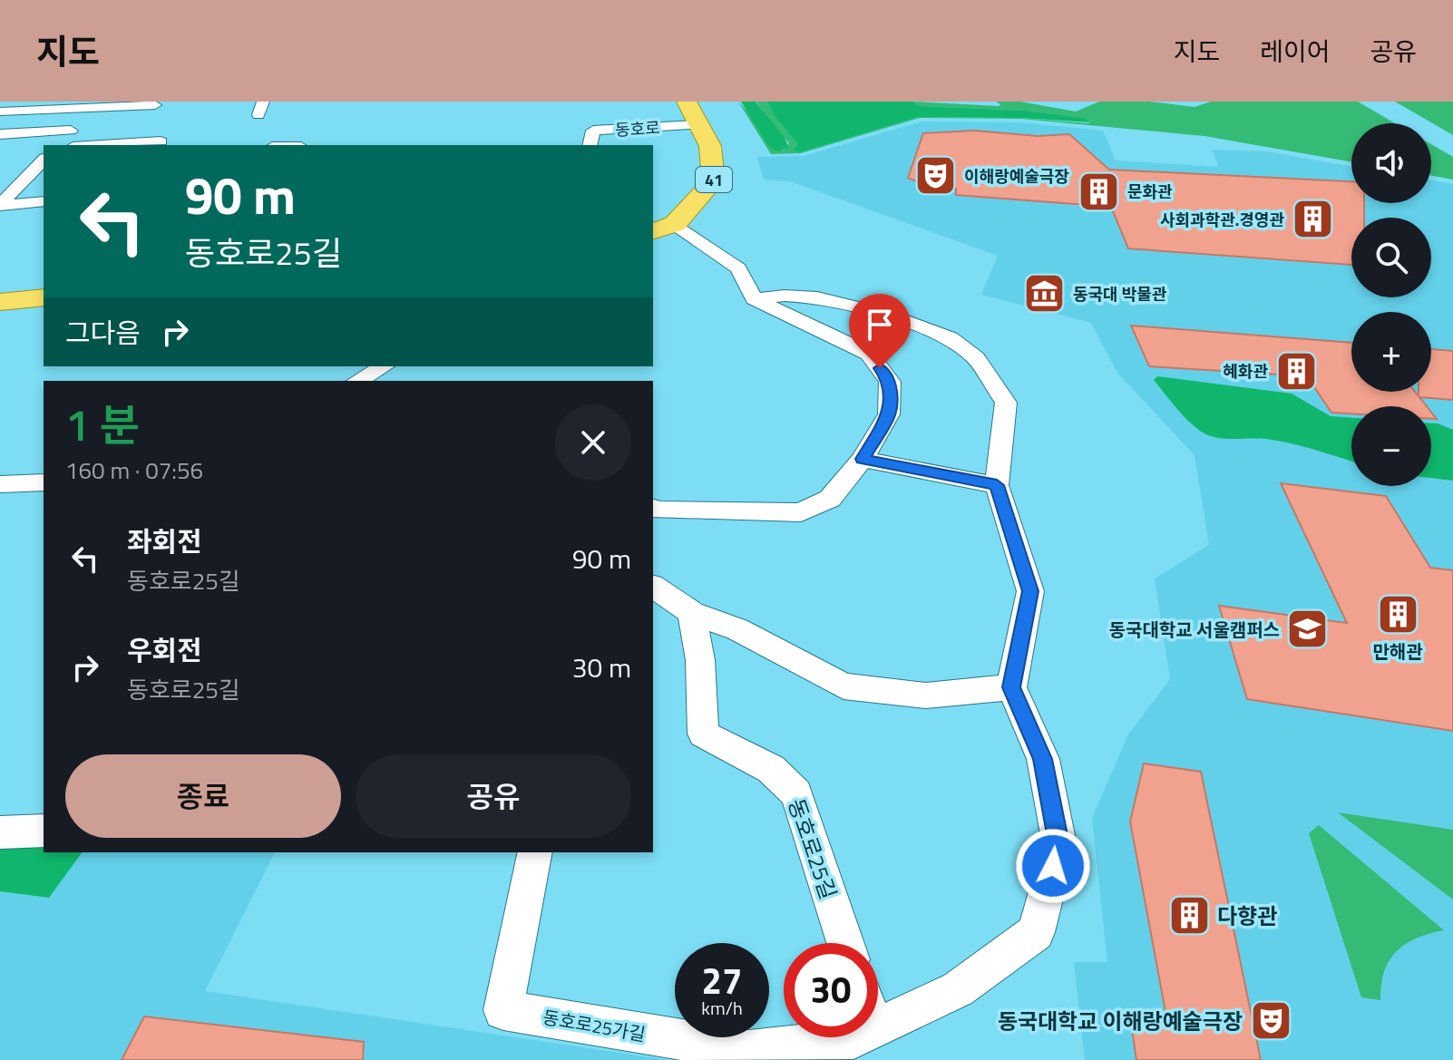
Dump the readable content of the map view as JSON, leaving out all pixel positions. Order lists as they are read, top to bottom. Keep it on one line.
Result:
{"streets":{"main road":["41"],"street":["동호로","동호로25길","동호로25가길"]},"crossings":[["동호로","41"]],"places":{"theatre":["이해랑예술극장","동국대학교 이해랑예술극장"],"building":["문화관","사회과학관.경영관","혜화관","만해관","다향관"],"museum":["동국대 박물관"],"school or university":["동국대학교 서울캠퍼스"]},"page":{"header":"지도","nav":["지도","레이어","공유"],"map_buttons":["+","−"],"turn":["90 m","동호로25길"],"then":"그다음","heading":["1 분","160 m · 07:56"],"list":[{"name":"좌회전","note":"동호로25길","value":"90 m"},{"name":"우회전","note":"동호로25길","value":"30 m"}],"buttons":["종료","공유"],"speed":"27 km/h","limit":"30"}}
